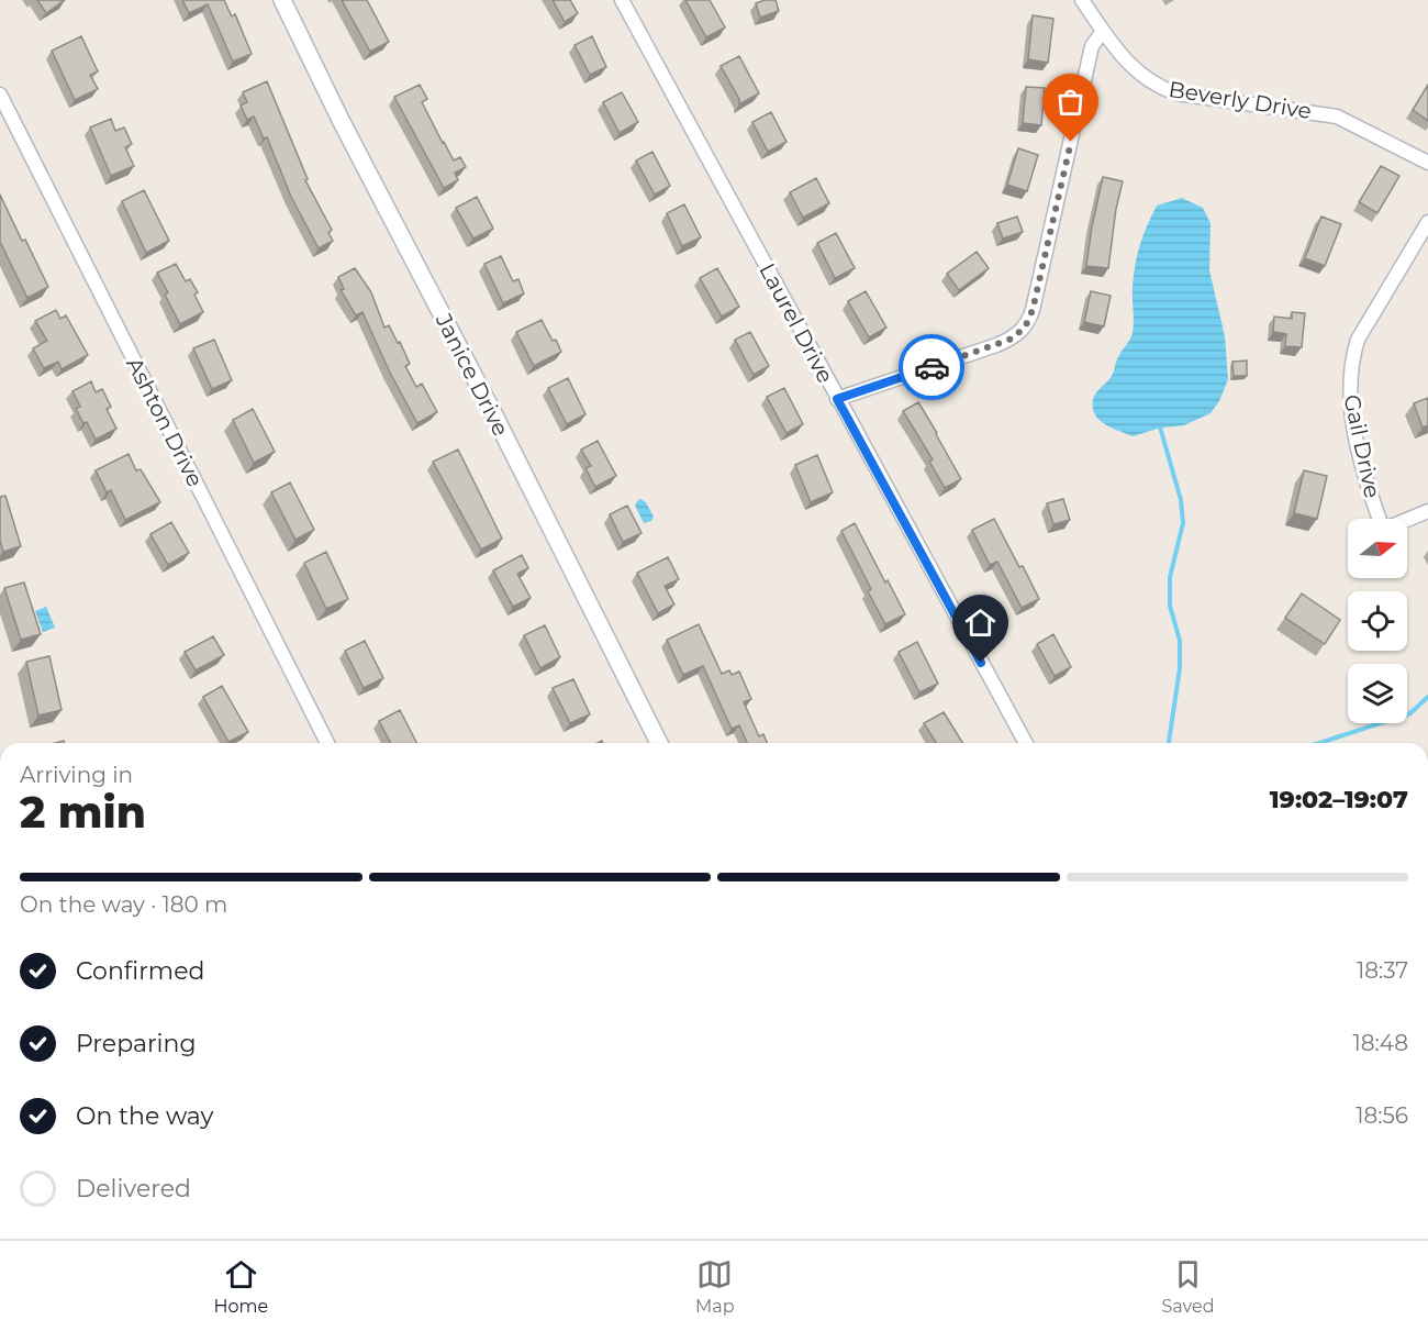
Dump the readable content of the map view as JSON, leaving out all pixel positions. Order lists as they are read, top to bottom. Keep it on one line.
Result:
{"streets":{"street":["Beverly Drive","Laurel Drive","Janice Drive","Ashton Drive","Gail Drive"]},"north":"right","page":{"heading":["2 min","Arriving in","19:02–19:07"],"bar":"On the way · 180 m","list":[["Confirmed","18:37"],["Preparing","18:48"],["On the way","18:56"],"Delivered"],"tabs":["Home","Map","Saved"]}}
